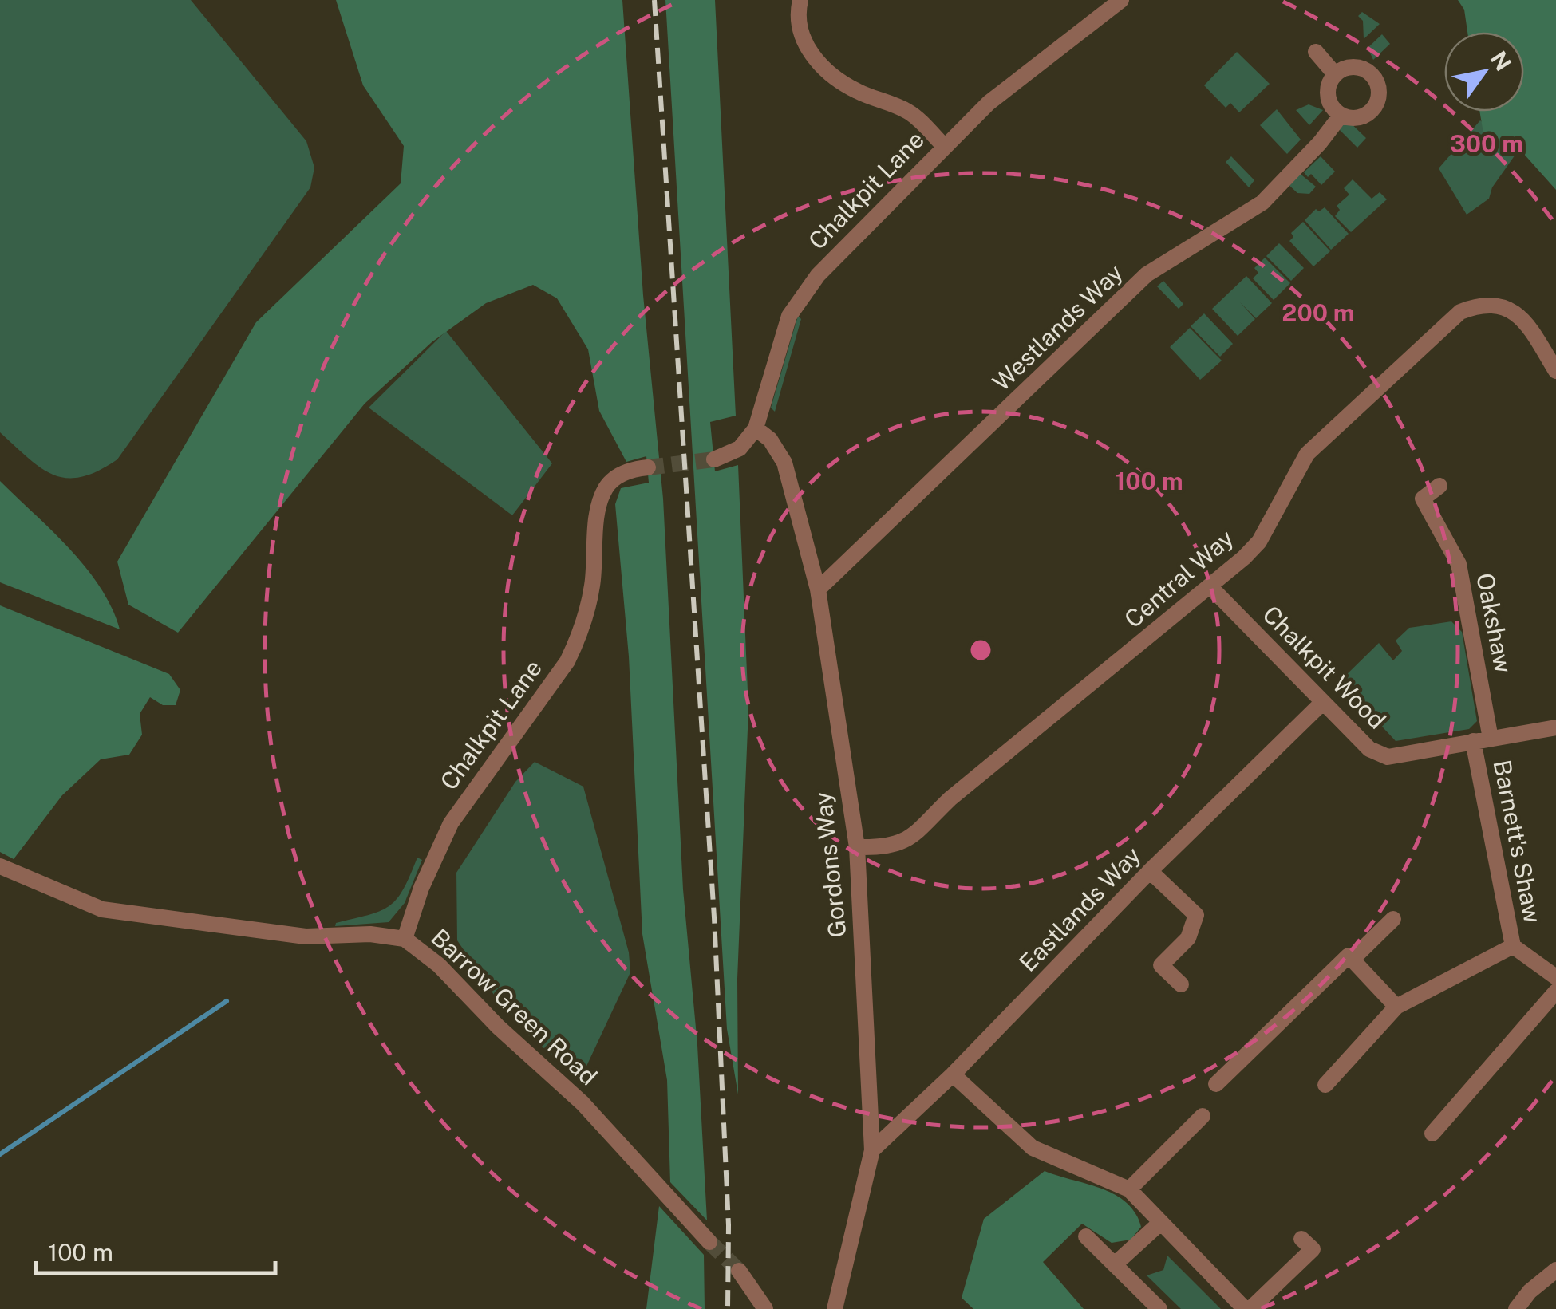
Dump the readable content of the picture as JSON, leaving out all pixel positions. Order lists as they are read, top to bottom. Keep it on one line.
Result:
{"streets":{"street":["Chalkpit Lane","Westlands Way","Central Way","Oakshaw","Chalkpit Wood","Barnett's Shaw","Gordons Way","Eastlands Way","Barrow Green Road"]},"crossings":[["Chalkpit Lane","Gordons Way"],["Chalkpit Lane","Barrow Green Road"],["Westlands Way","Gordons Way"],["Central Way","Chalkpit Wood"],["Central Way","Gordons Way"],["Oakshaw","Chalkpit Wood"],["Chalkpit Wood","Barnett's Shaw"],["Chalkpit Wood","Eastlands Way"],["Gordons Way","Eastlands Way"]],"scale_bar":"100 m","north":"top right","rings":["300 m","200 m","100 m"]}
